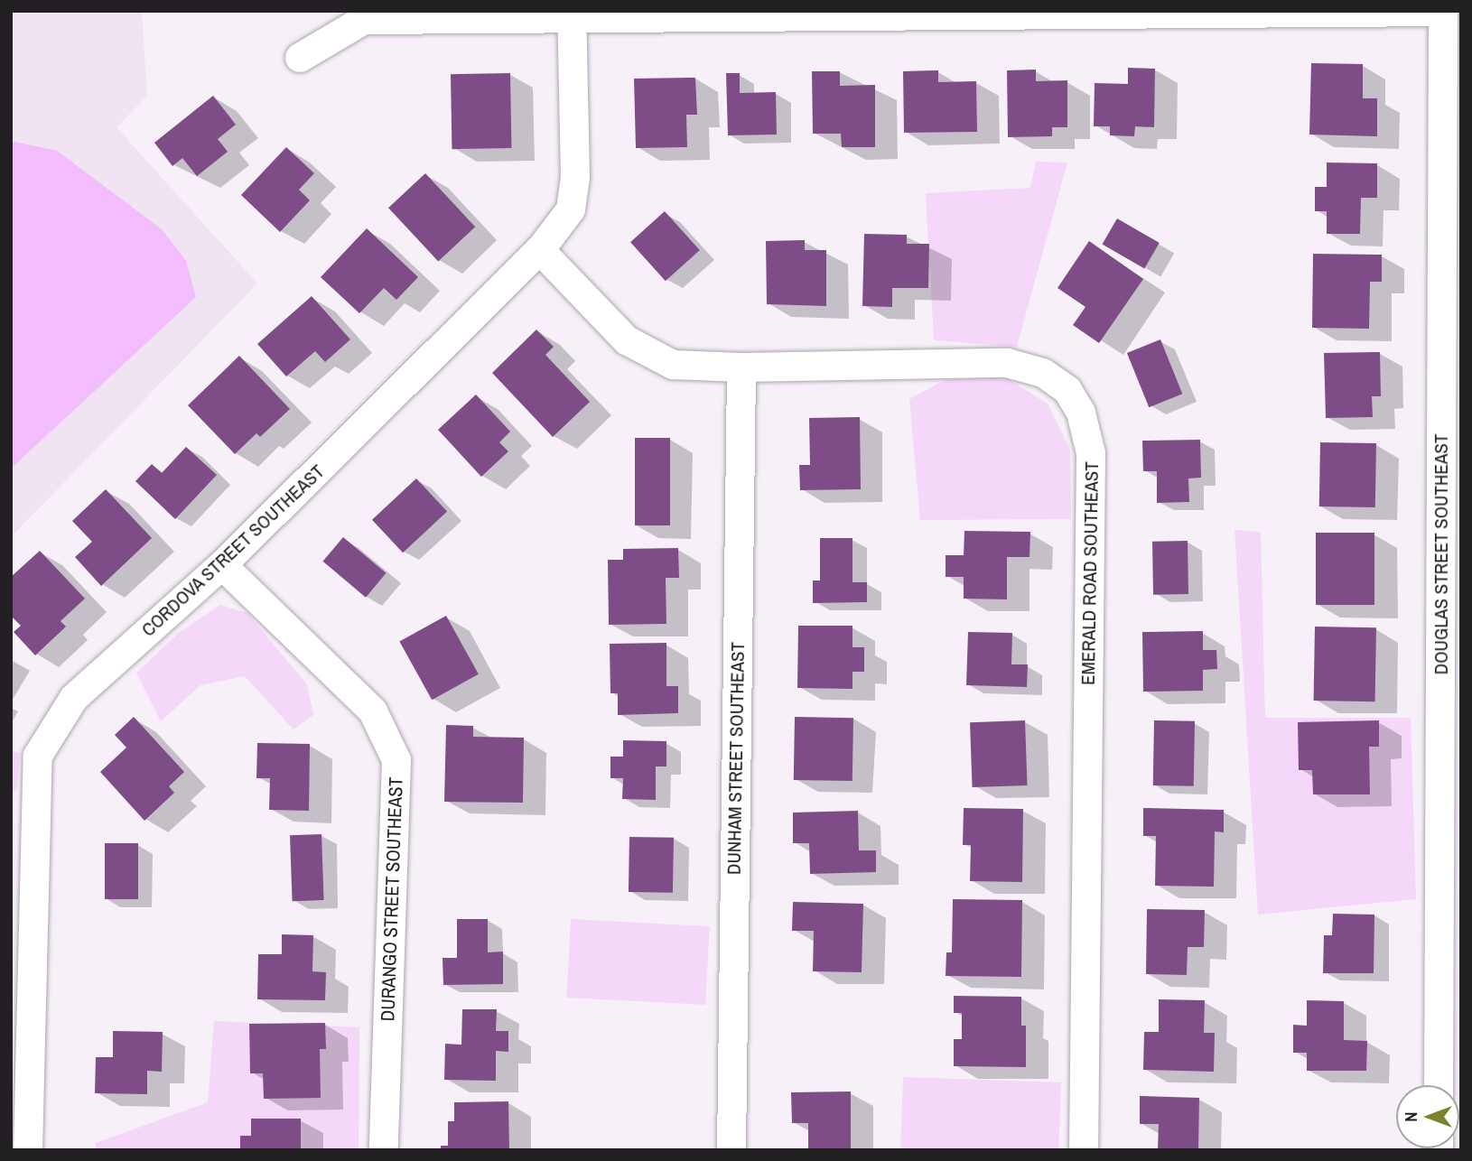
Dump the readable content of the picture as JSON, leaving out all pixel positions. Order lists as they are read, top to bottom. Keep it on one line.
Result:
{"streets":{"street":["CORDOVA STREET SOUTHEAST","DOUGLAS STREET SOUTHEAST","EMERALD ROAD SOUTHEAST","DUNHAM STREET SOUTHEAST","DURANGO STREET SOUTHEAST"]},"crossings":[["CORDOVA STREET SOUTHEAST","EMERALD ROAD SOUTHEAST"],["CORDOVA STREET SOUTHEAST","DURANGO STREET SOUTHEAST"],["EMERALD ROAD SOUTHEAST","DUNHAM STREET SOUTHEAST"]],"north":"left"}
